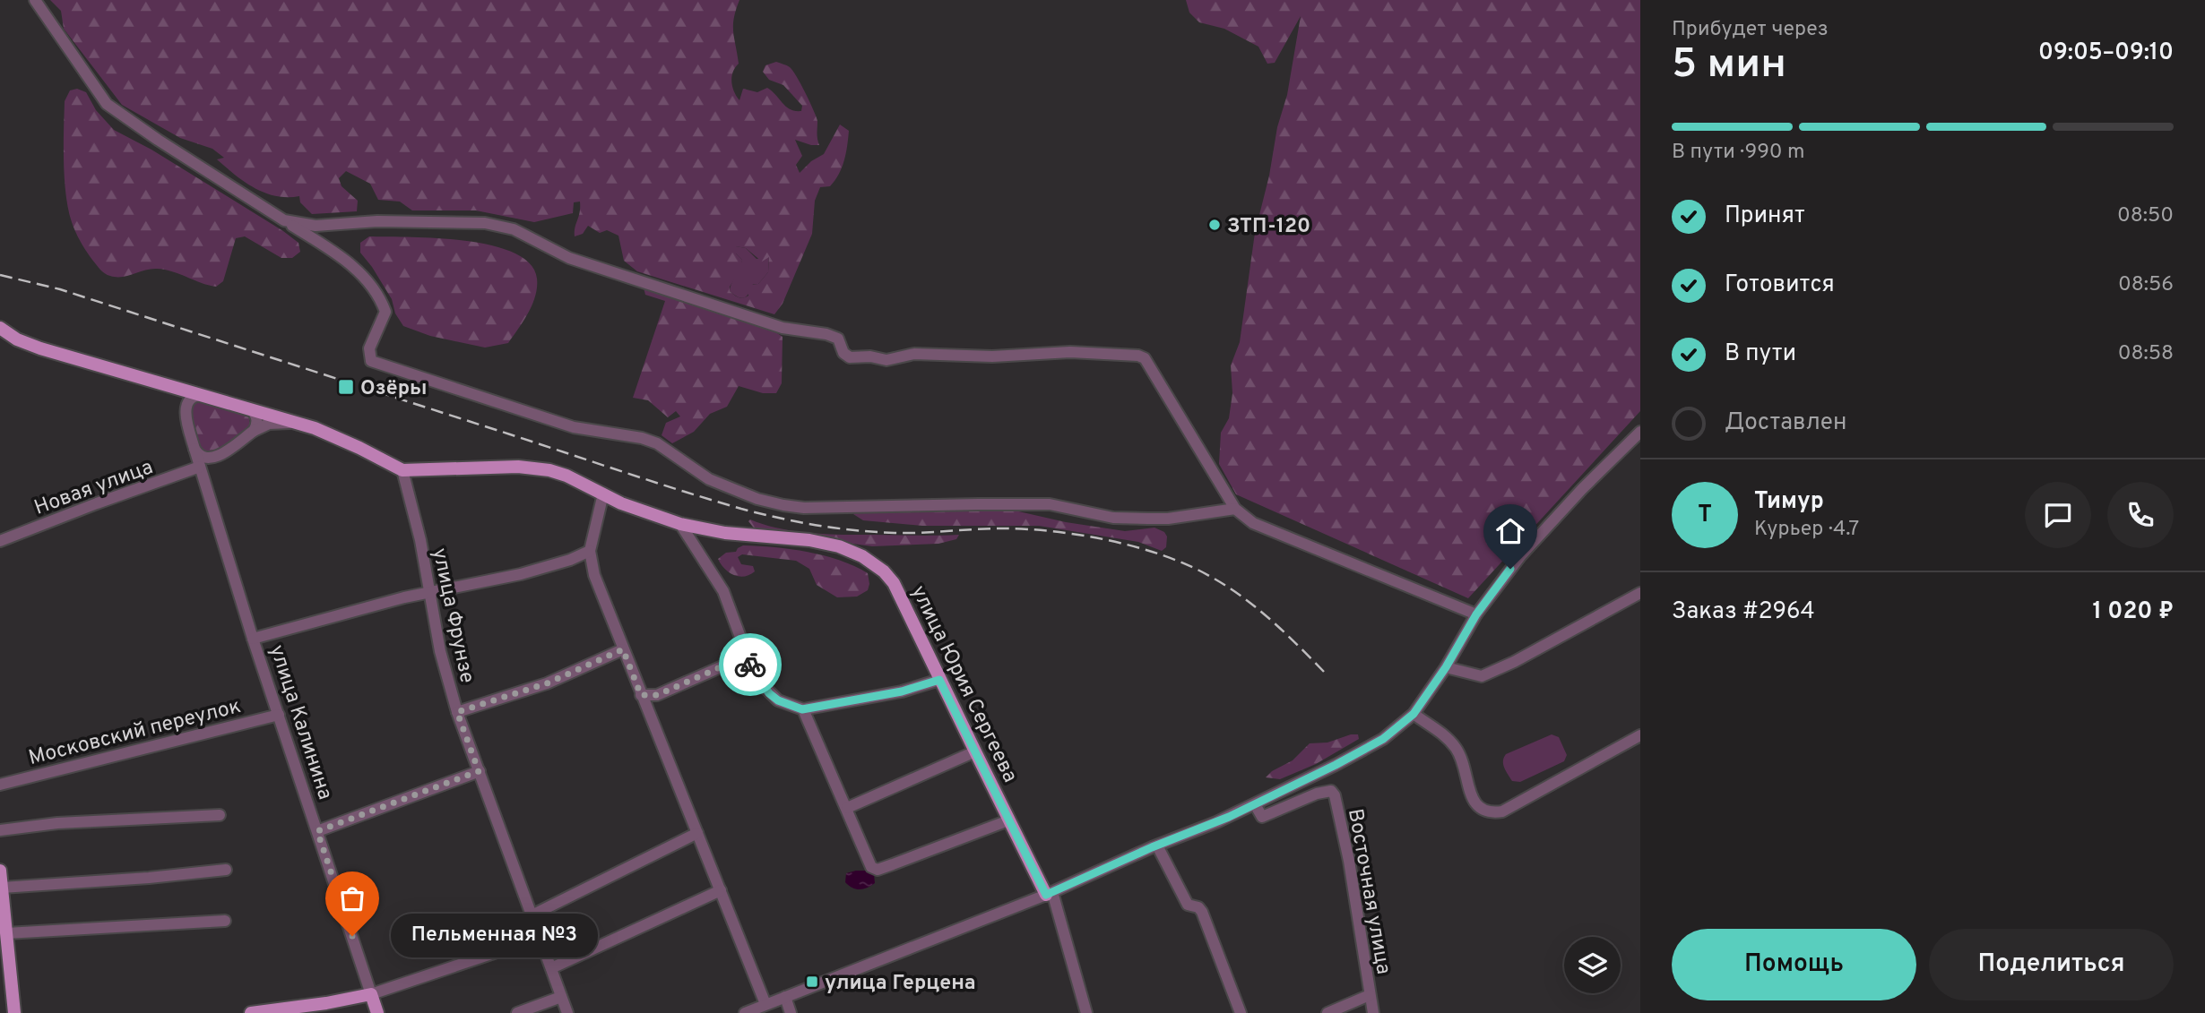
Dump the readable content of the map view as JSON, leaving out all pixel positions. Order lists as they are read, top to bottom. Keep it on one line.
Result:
{"streets":{"main road":["улица Юрия Сергеева","улица Калинина"],"street":["Новая улица","улица Фрунзе","Московский переулок","Восточная улица"]},"crossings":[["Новая улица","улица Калинина"],["улица Фрунзе","улица Юрия Сергеева"],["улица Юрия Сергеева","улица Калинина"],["улица Калинина","Московский переулок"]],"places":{"other":["ЗТП-120","Пельменная №3"],"transit":["Озёры","улица Герцена"]},"page":{"heading":["5 мин","Прибудет через","09:05–09:10"],"panel":["Тимур","Курьер · 4.7","Заказ #2964","1 020 ₽"],"bar":"В пути · 990 m","list":[["Принят","08:50"],["Готовится","08:56"],["В пути","08:58"],"Доставлен"],"round":"Т","bubble":"Пельменная №3","buttons":["Помощь","Поделиться"]}}
